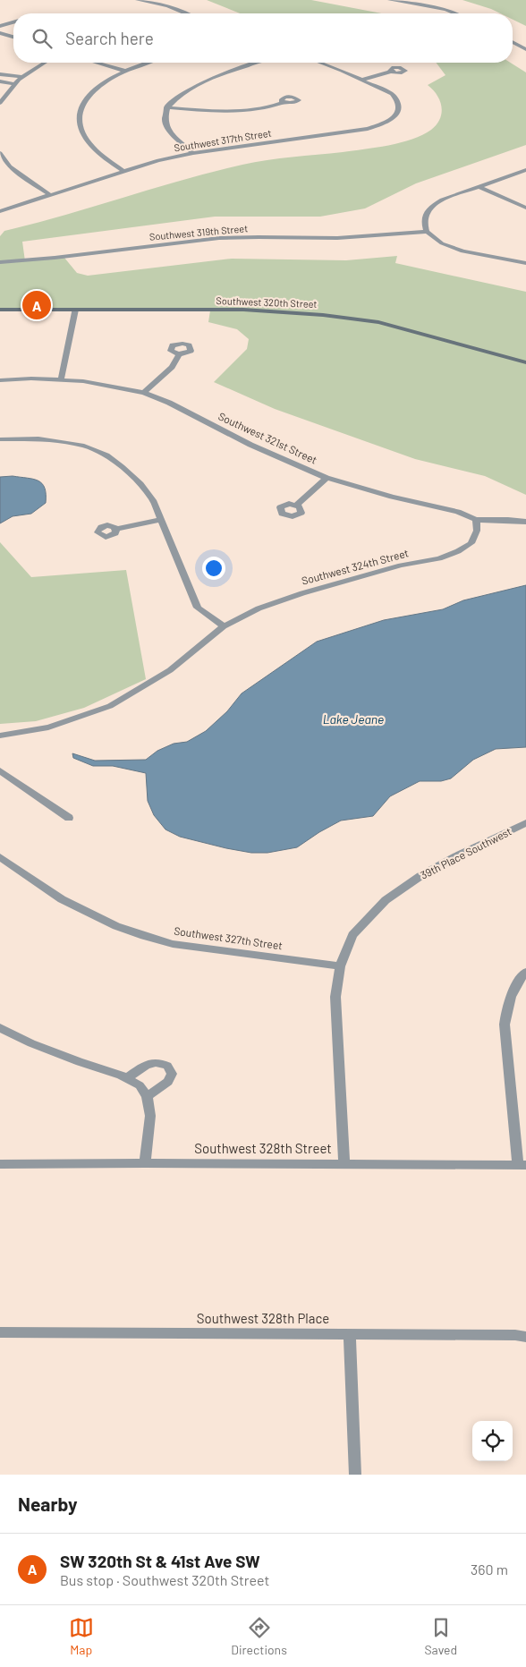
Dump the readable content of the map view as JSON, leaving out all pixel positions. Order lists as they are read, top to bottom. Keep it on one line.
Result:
{"streets":{"main road":["Southwest 320th Street"],"street":["Southwest 317th Street","Southwest 319th Street","Southwest 321st Street","Southwest 324th Street","39th Place Southwest","Southwest 327th Street","Southwest 328th Street","Southwest 328th Place"]},"crossings":[["Southwest 321st Street","Southwest 324th Street"],["39th Place Southwest","Southwest 327th Street"],["39th Place Southwest","Southwest 328th Street"]],"water":["Lake Jeane"],"page":{"search":"Search here","pins":"A","heading":"Nearby","list":[{"mark":"A","name":"SW 320th St & 41st Ave SW","note":"Bus stop · Southwest 320th Street","value":"360 m"}],"nav":["Map","Directions","Saved"]}}
